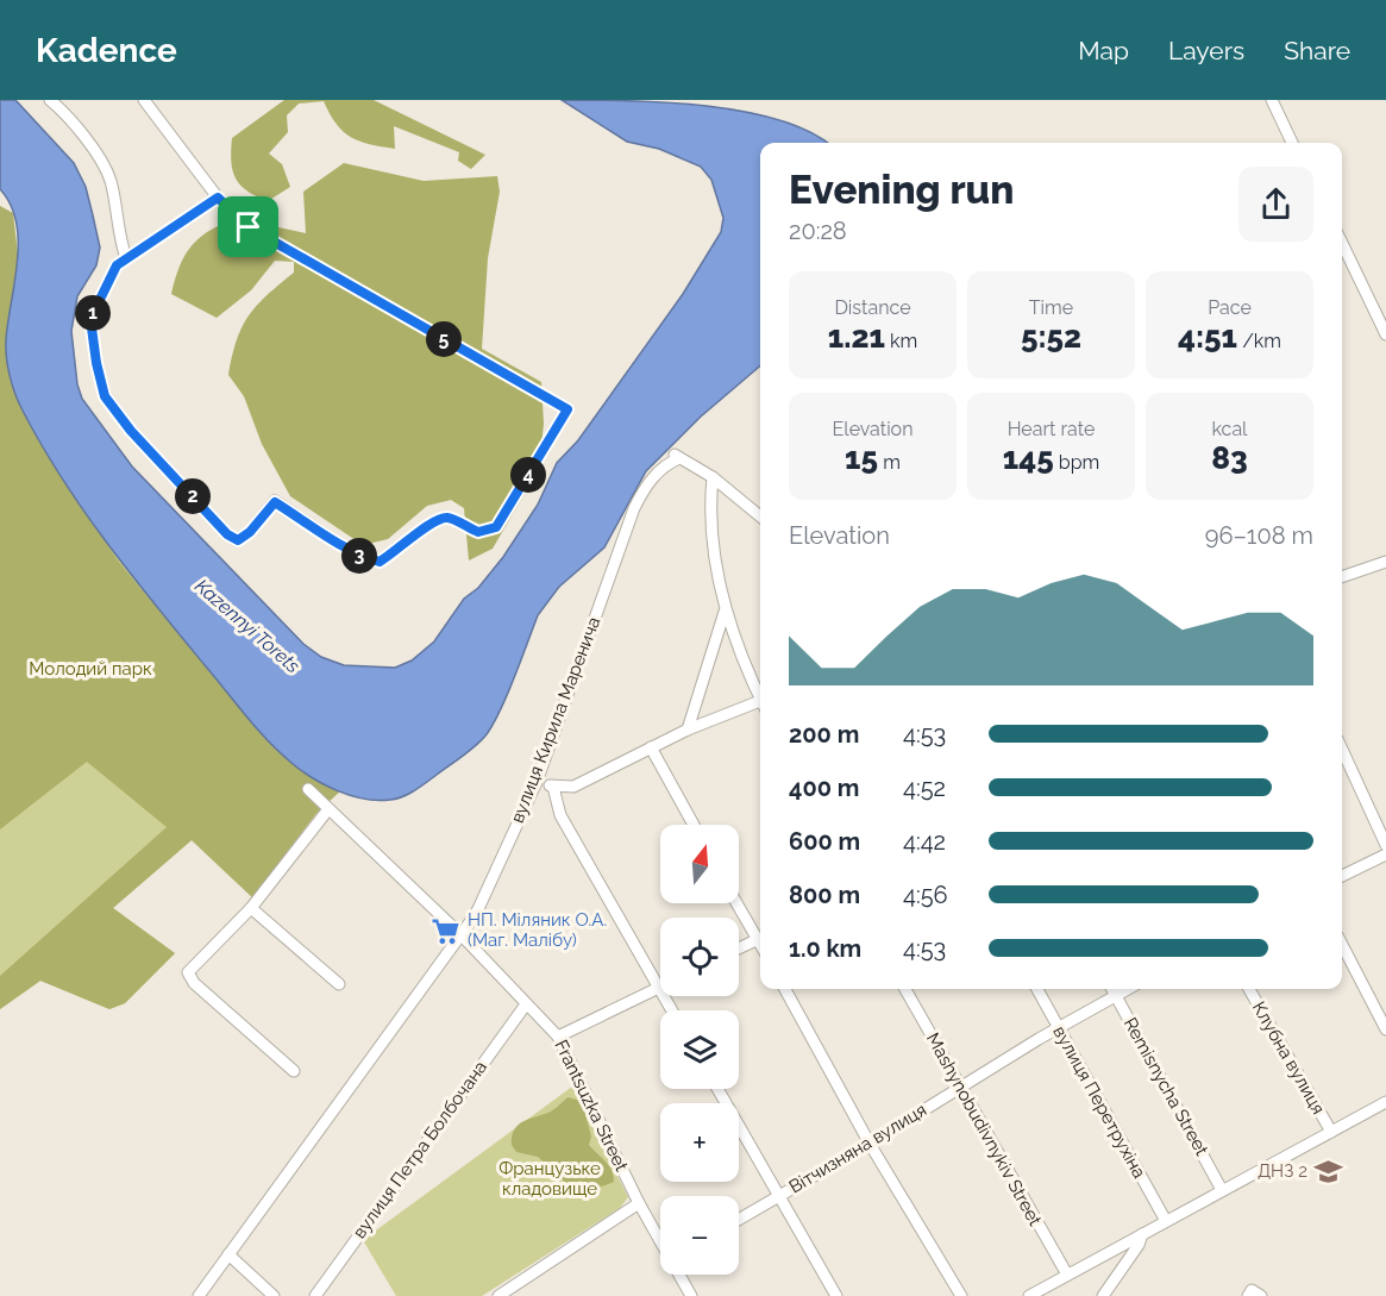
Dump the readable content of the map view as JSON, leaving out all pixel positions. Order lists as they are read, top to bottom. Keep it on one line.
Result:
{"streets":{"street":["вулиця Кирила Маренича","Клубна вулиця","Remisnycha Street","вулиця Перетрухіна","Frantsuzka Street","Mashynobudivnykiv Street","Вітчизняна вулиця","вулиця Петра Болбочана"]},"crossings":[["вулиця Кирила Маренича","Frantsuzka Street"],["Remisnycha Street","Вітчизняна вулиця"],["вулиця Перетрухіна","Вітчизняна вулиця"],["Frantsuzka Street","вулиця Петра Болбочана"],["Mashynobudivnykiv Street","Вітчизняна вулиця"]],"water":["Kazennyi Torets"],"parks":["Молодий парк","Французьке кладовище"],"places":{"supermarket":["НП. Міляник О.А. (Маг. Малібу)"],"school or university":["ДНЗ 2"]},"north":"top","page":{"header":"Kadence","nav":["Map","Layers","Share"],"heading":["Evening run","20:28"],"stats":[["Distance","1.21 km"],["Time","5:52"],["Pace","4:51 /km"],["Elevation","15 m"],["Heart rate","145 bpm"],["kcal","83"]],"pins":["1","5","4","2","3"],"chart":["Elevation","96–108 m"],"list":[{"name":"200 m","note":"4:53"},{"name":"400 m","note":"4:52"},{"name":"600 m","note":"4:42"},{"name":"800 m","note":"4:56"},{"name":"1.0 km","note":"4:53"}],"map_buttons":["+","−"]}}
